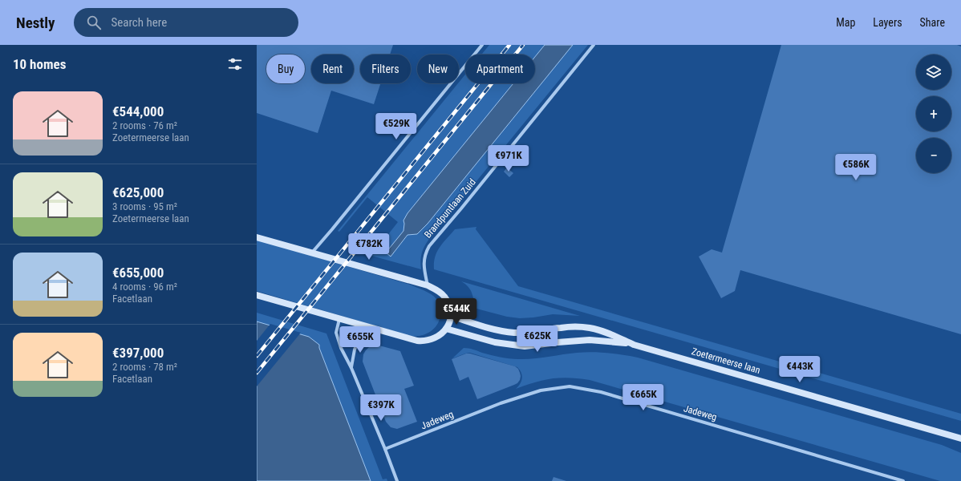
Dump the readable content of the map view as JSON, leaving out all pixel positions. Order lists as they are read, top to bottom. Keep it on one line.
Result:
{"streets":{"street":["Brandpuntlaan Zuid","Zoetermeerse laan","Jadeweg"]},"page":{"header":"Nestly","search":"Search here","nav":["Map","Layers","Share"],"heading":"10 homes","map_buttons":["+","−"],"chip":["Buy","Rent","Filters","New","Apartment"],"list":[{"name":"€544,000","note":"2 rooms · 76 m² · Zoetermeerse laan"},{"name":"€625,000","note":"3 rooms · 95 m² · Zoetermeerse laan"},{"name":"€655,000","note":"4 rooms · 96 m² · Facetlaan"},{"name":"€397,000","note":"2 rooms · 78 m² · Facetlaan"}],"price":["€529K","€971K","€586K","€782K","€544K","€625K","€655K","€443K","€665K","€397K"]}}
